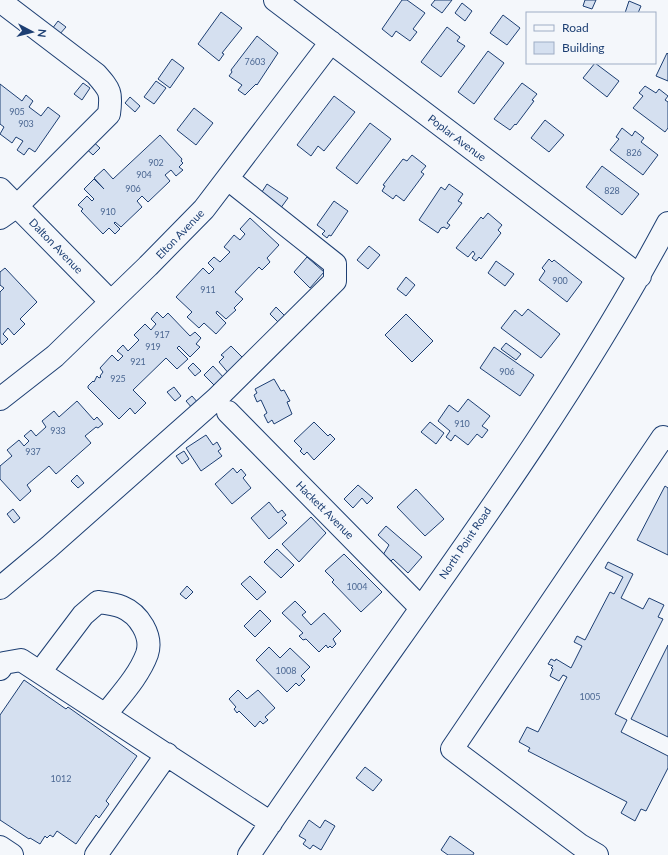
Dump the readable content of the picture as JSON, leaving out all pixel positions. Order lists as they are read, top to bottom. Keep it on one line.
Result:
{"streets":{"street":["Poplar Avenue","Elton Avenue","Dalton Avenue","Hackett Avenue","North Point Road"]},"crossings":[["Poplar Avenue","Elton Avenue"],["Poplar Avenue","North Point Road"],["Elton Avenue","Dalton Avenue"],["Hackett Avenue","North Point Road"]],"house_numbers":["7603","905","903","826","902","904","906","828","910","900","911","917","919","921","906","925","910","933","937","1004","1008","1005","1012"],"legend":["Road","Building"],"north":"right"}
